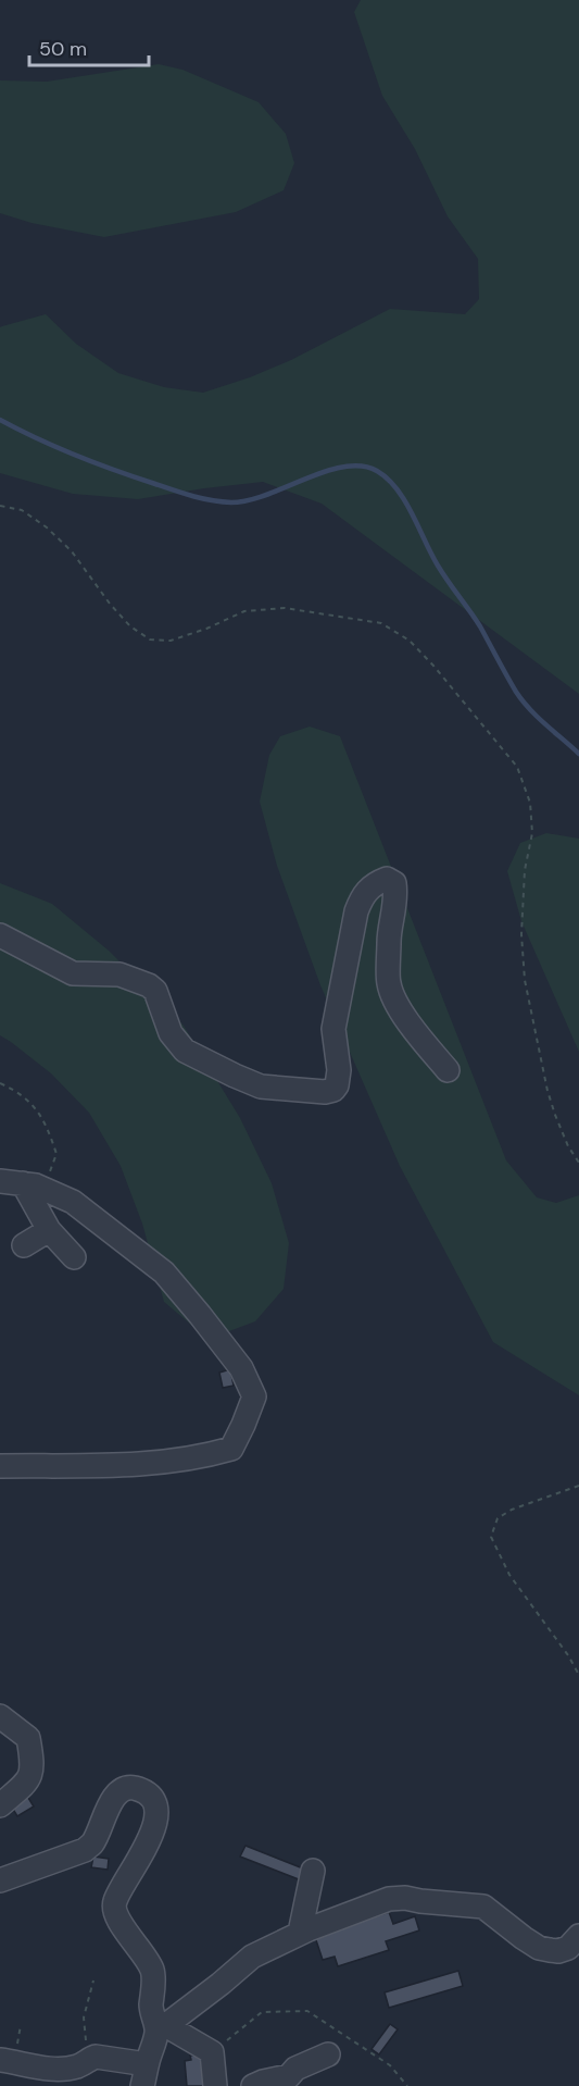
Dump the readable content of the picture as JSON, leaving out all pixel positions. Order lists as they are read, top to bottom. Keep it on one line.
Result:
{"scale_bar":"50 m"}
